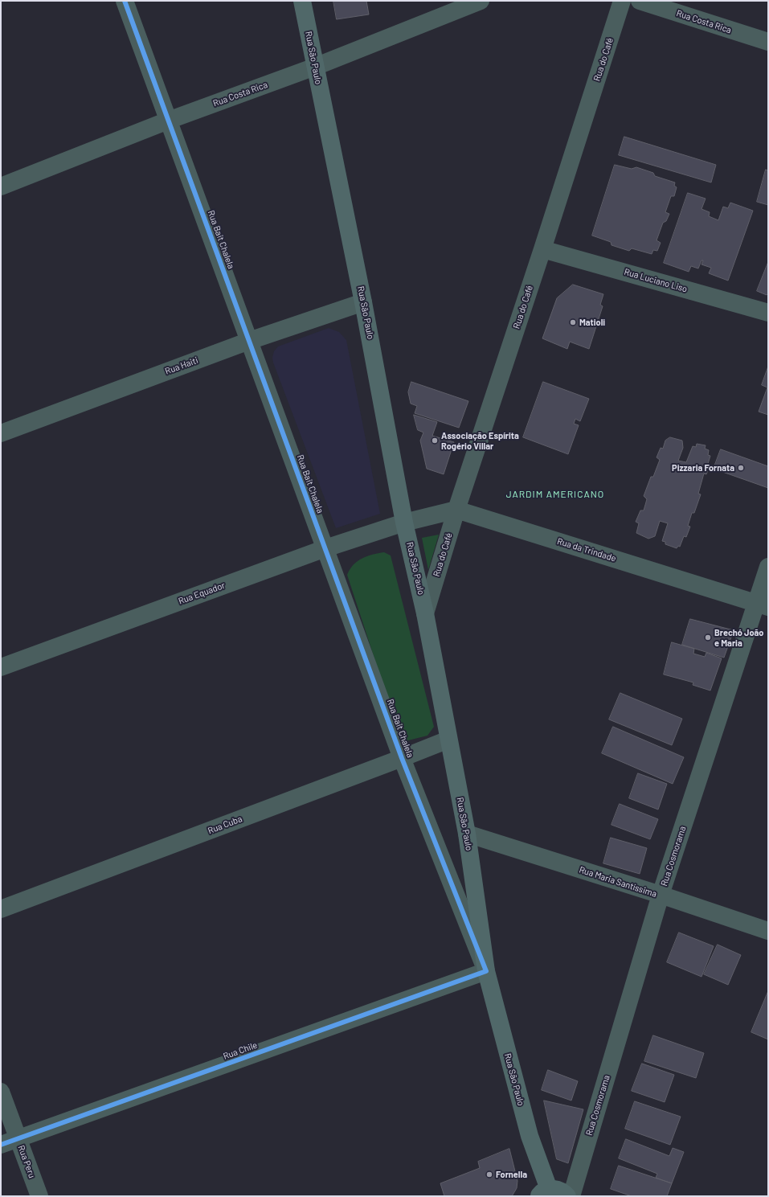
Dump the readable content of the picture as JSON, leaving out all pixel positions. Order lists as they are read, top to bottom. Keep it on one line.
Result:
{"streets":{"main road":["Rua São Paulo"],"street":["Rua Costa Rica","Rua do Café","Rua Bait Chalela","Rua Luciano Liso","Rua Haiti","Rua da Trindade","Rua Equador","Rua Cuba","Rua Cosmorama","Rua Maria Santíssima","Rua Chile","Rua Peru"]},"crossings":[["Rua Costa Rica","Rua São Paulo"],["Rua Costa Rica","Rua Bait Chalela"],["Rua São Paulo","Rua do Café"],["Rua São Paulo","Rua Bait Chalela"],["Rua São Paulo","Rua Haiti"],["Rua São Paulo","Rua Equador"],["Rua São Paulo","Rua Cuba"],["Rua São Paulo","Rua Cosmorama"],["Rua São Paulo","Rua Maria Santíssima"],["Rua São Paulo","Rua Chile"],["Rua do Café","Rua Luciano Liso"],["Rua do Café","Rua da Trindade"],["Rua Bait Chalela","Rua Haiti"],["Rua Bait Chalela","Rua Equador"],["Rua Bait Chalela","Rua Cuba"],["Rua Bait Chalela","Rua Chile"],["Rua da Trindade","Rua Cosmorama"],["Rua Cosmorama","Rua Maria Santíssima"],["Rua Chile","Rua Peru"]],"districts":["JARDIM AMERICANO"],"places":["Matioli","Associação Espírita Rogério Villar","Pizzaria Fornata","Brechó João e Maria","Fornella"]}
